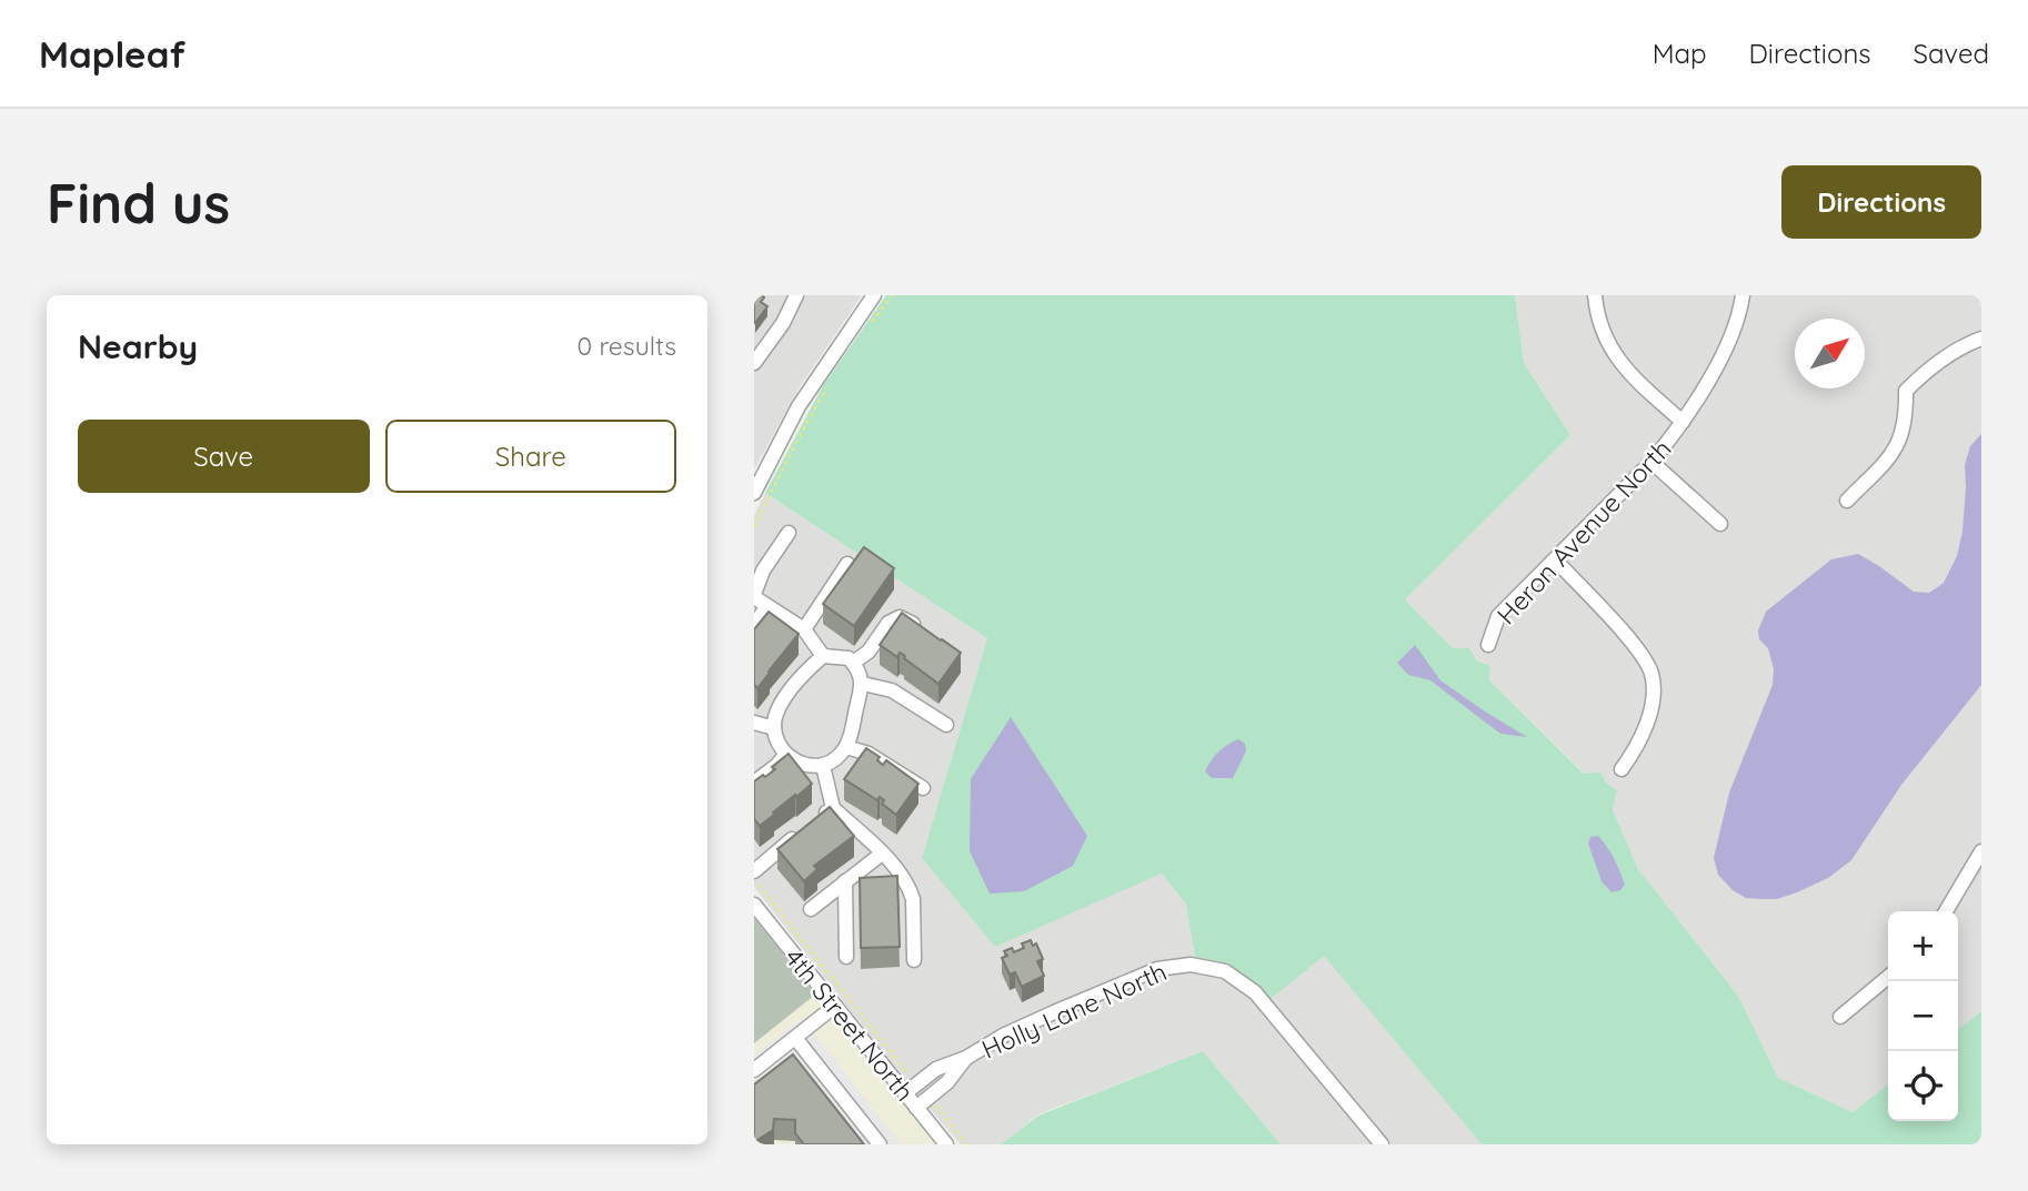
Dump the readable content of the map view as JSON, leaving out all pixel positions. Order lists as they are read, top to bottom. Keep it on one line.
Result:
{"streets":{"street":["Heron Avenue North","Holly Lane North","4th Street North"]},"crossings":[["Holly Lane North","4th Street North"]],"north":"top right","page":{"header":"Mapleaf","nav":["Map","Directions","Saved"],"buttons":["Directions",["Save","Share"]],"title":"Find us","heading":["Nearby","0 results"],"map_buttons":["+","−"]}}
